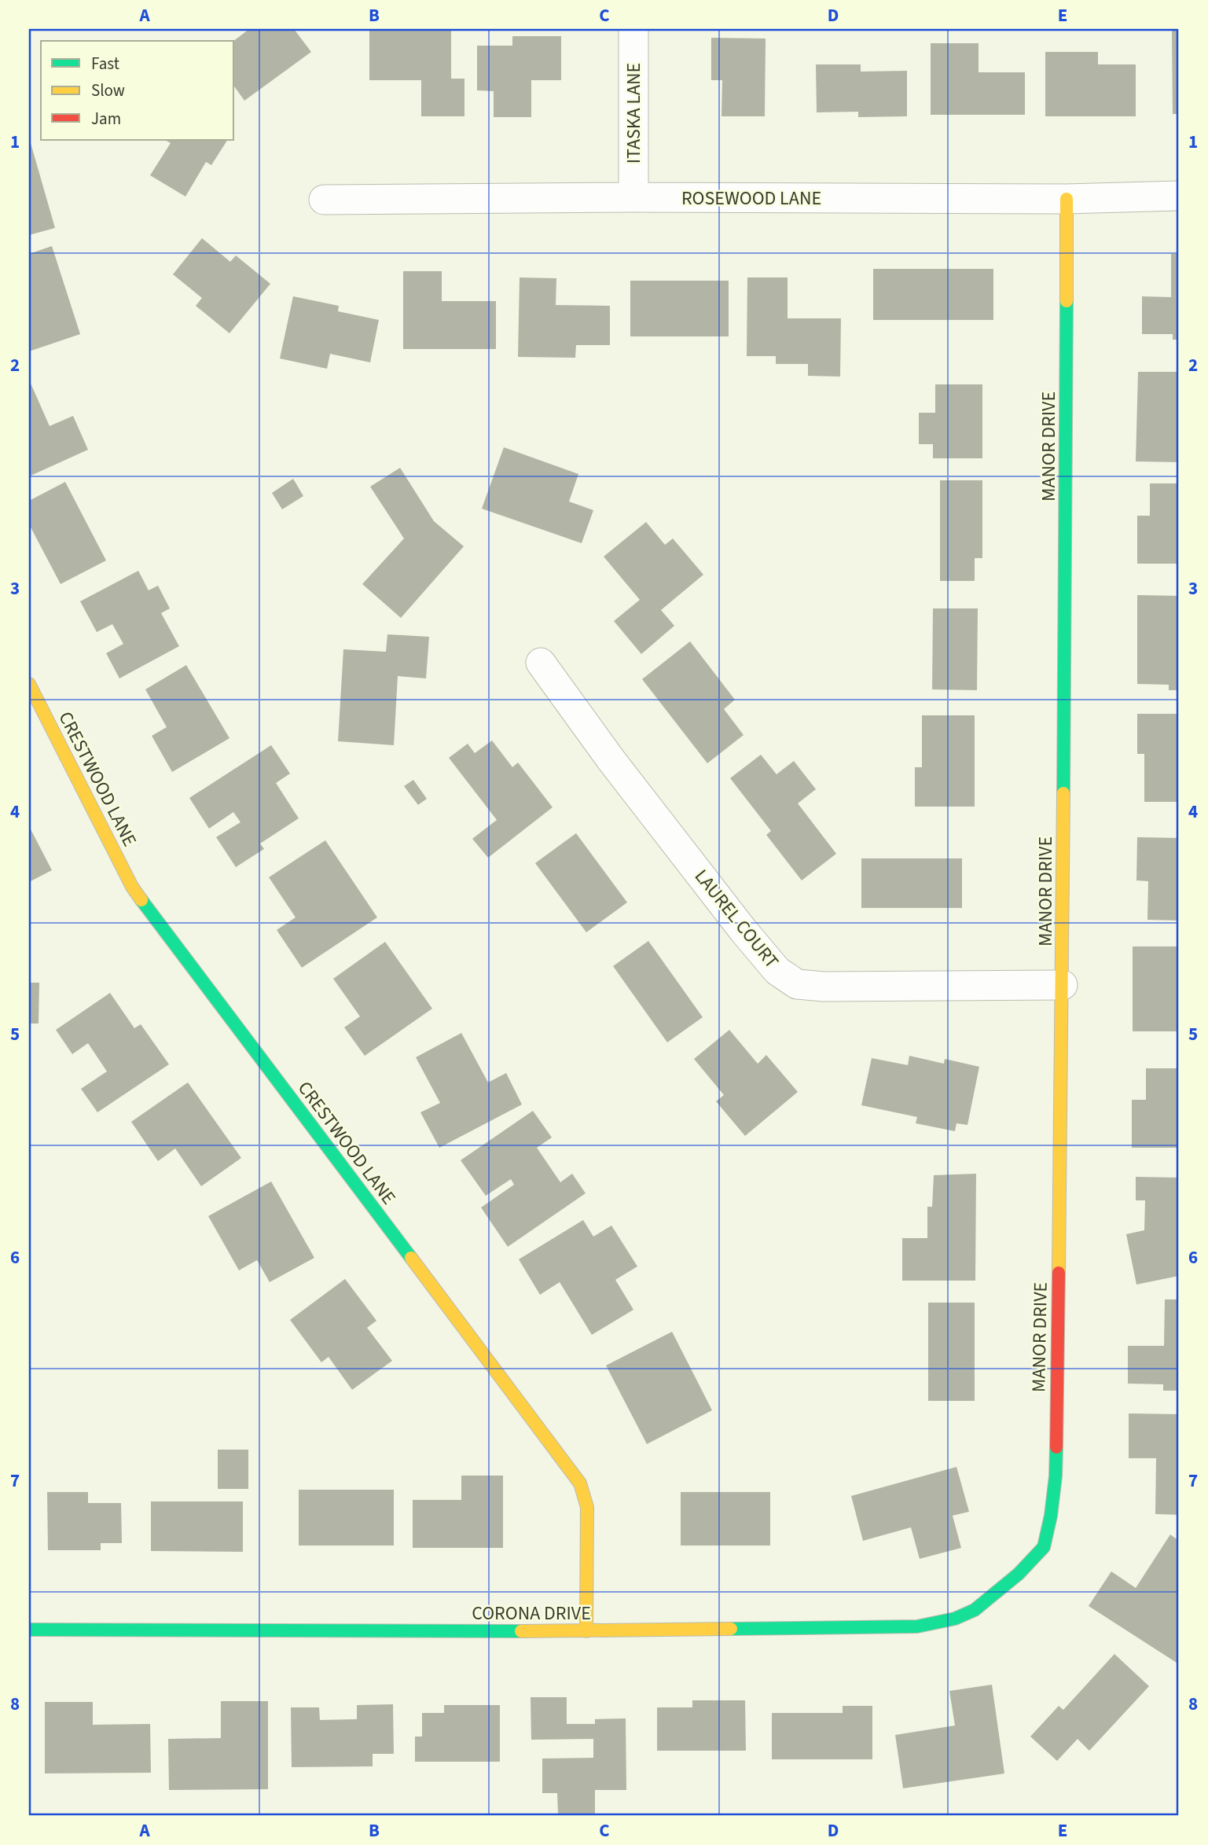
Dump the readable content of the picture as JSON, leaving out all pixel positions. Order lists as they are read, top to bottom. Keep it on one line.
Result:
{"streets":{"street":["ITASKA LANE","ROSEWOOD LANE","MANOR DRIVE","CRESTWOOD LANE","LAUREL COURT","CORONA DRIVE"]},"crossings":[["ITASKA LANE","ROSEWOOD LANE"],["ROSEWOOD LANE","MANOR DRIVE"],["MANOR DRIVE","LAUREL COURT"],["MANOR DRIVE","CORONA DRIVE"],["CRESTWOOD LANE","CORONA DRIVE"]],"legend":["Fast","Slow","Jam"],"grid":{"columns":["A","B","C","D","E"],"rows":["1","2","3","4","5","6","7","8"]}}
